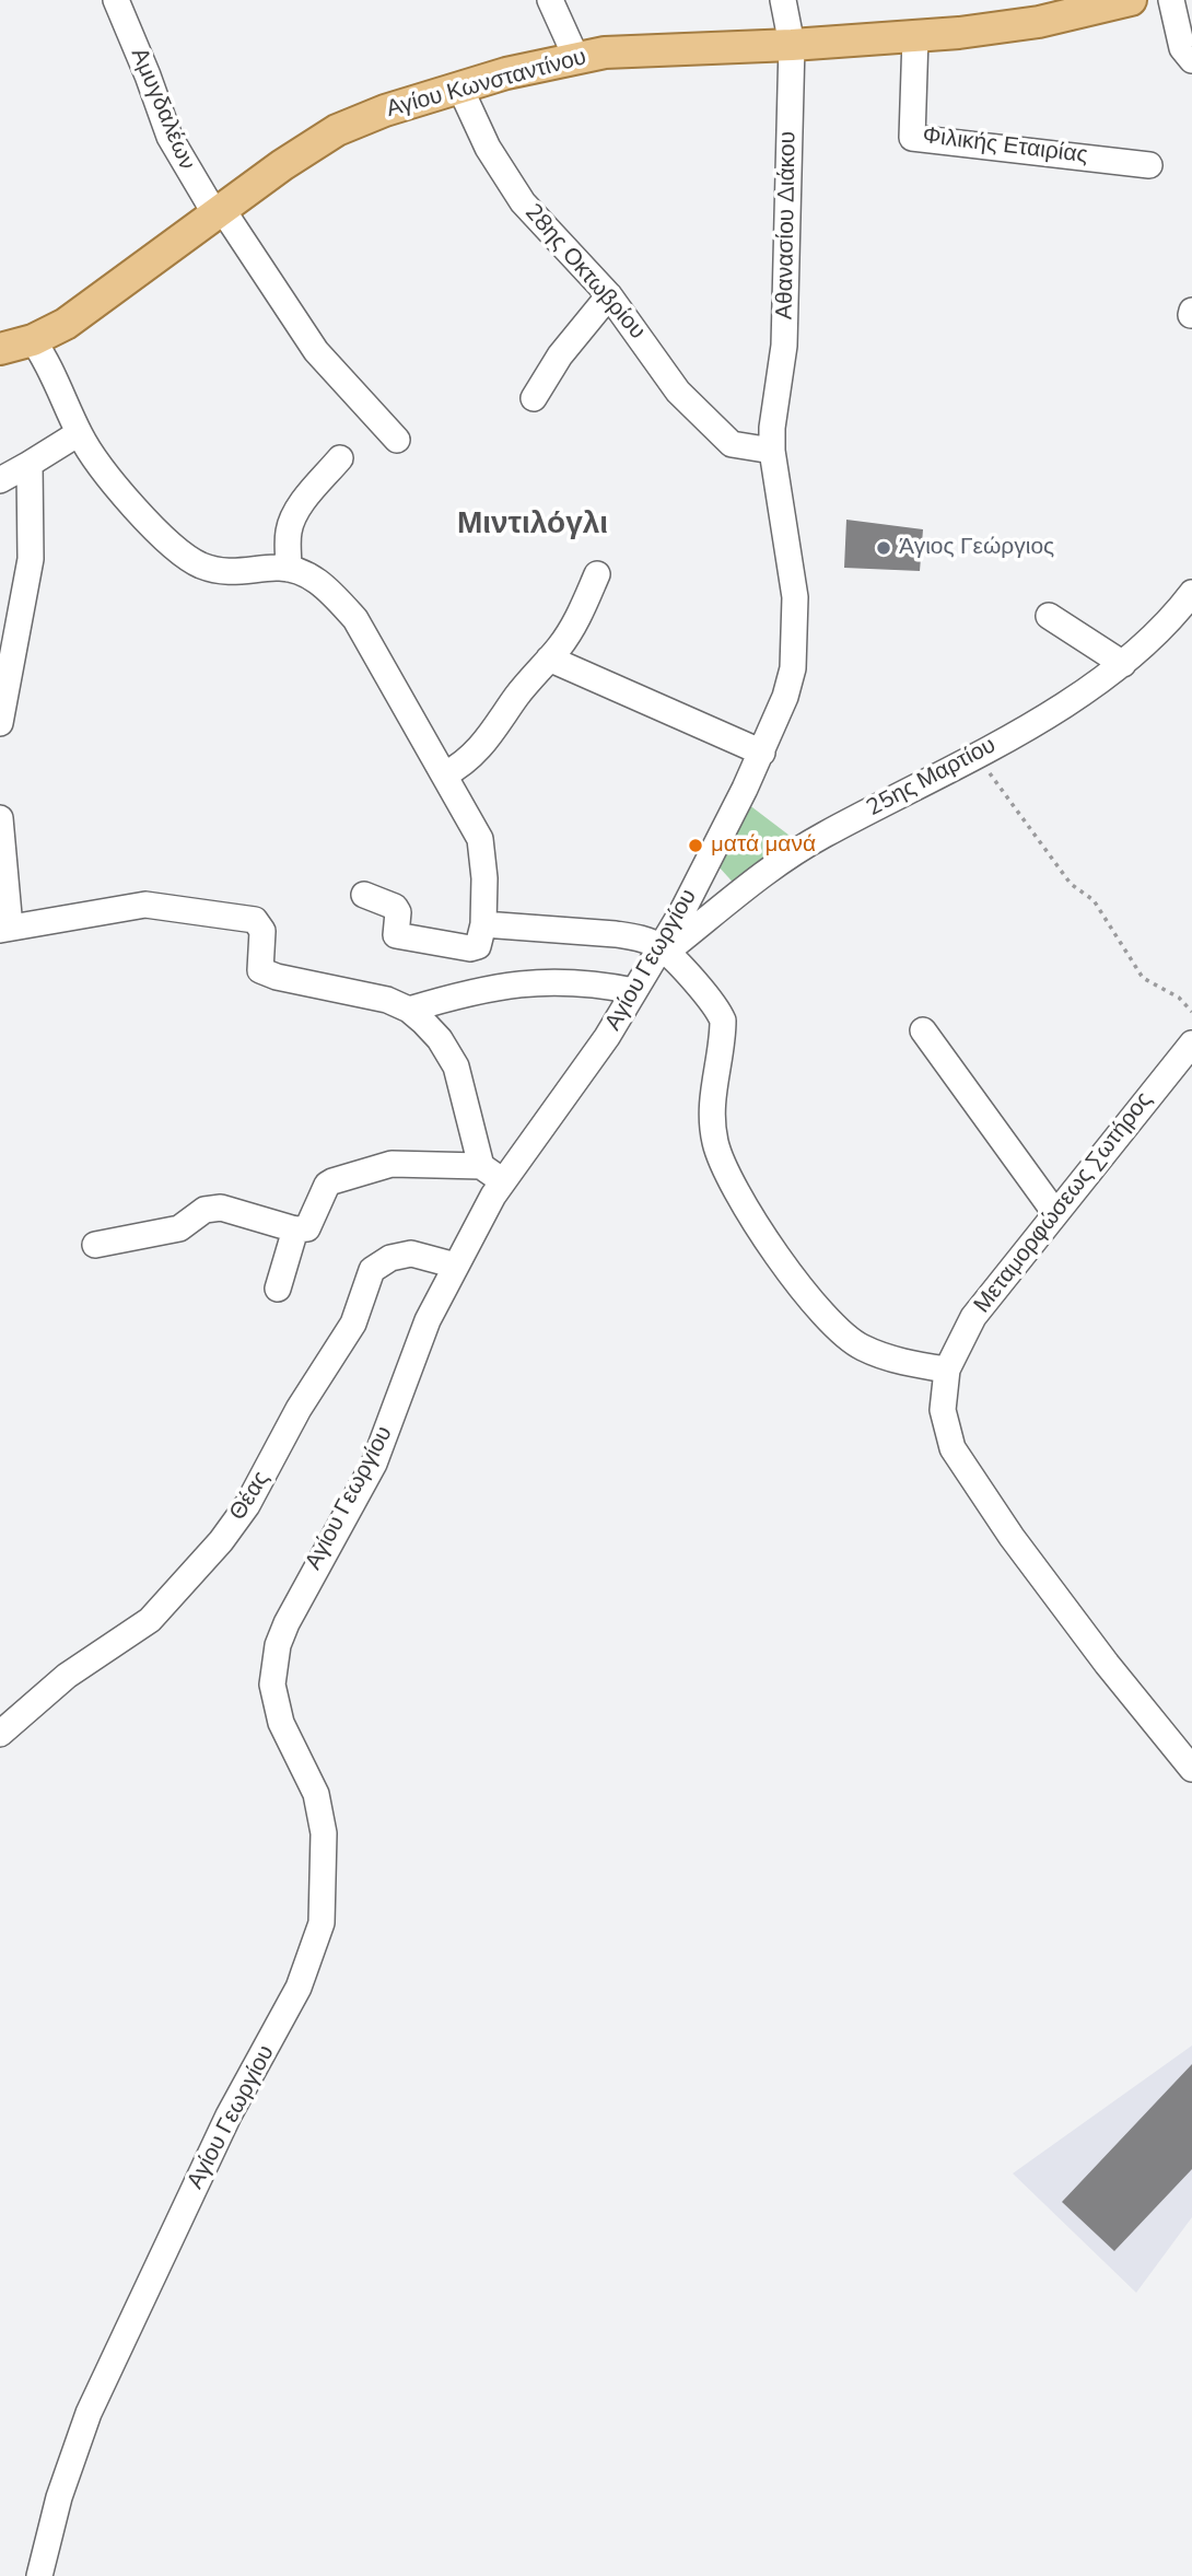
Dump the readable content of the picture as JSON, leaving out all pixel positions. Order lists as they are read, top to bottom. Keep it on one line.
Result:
{"streets":{"main road":["Αγίου Κωνσταντίνου"],"street":["Αμυγδαλέων","Φιλικής Εταιρίας","Αθανασίου Διάκου","28ης Οκτωβρίου","25ης Μαρτίου","Αγίου Γεωργίου","Μεταμορφώσεως Σωτήρος","Θέας"]},"crossings":[["Αγίου Κωνσταντίνου","Αμυγδαλέων"],["Αγίου Κωνσταντίνου","Φιλικής Εταιρίας"],["Αγίου Κωνσταντίνου","Αθανασίου Διάκου"],["Αγίου Κωνσταντίνου","28ης Οκτωβρίου"],["Αθανασίου Διάκου","28ης Οκτωβρίου"],["Αθανασίου Διάκου","Αγίου Γεωργίου"],["28ης Οκτωβρίου","Αγίου Γεωργίου"],["25ης Μαρτίου","Αγίου Γεωργίου"],["Αγίου Γεωργίου","Θέας"]],"districts":["Μιντιλόγλι"],"places":["Άγιος Γεώργιος","ματά μανά"]}
